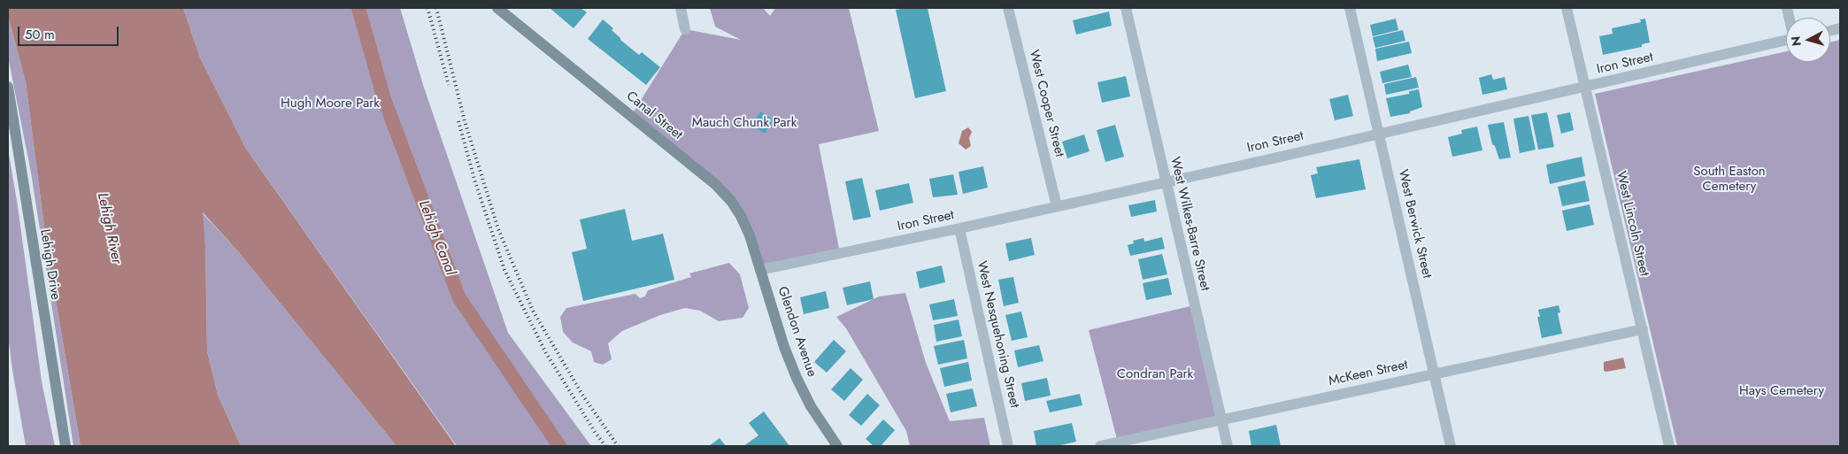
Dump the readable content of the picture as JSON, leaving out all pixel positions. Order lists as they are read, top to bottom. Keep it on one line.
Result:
{"streets":{"street":["Iron Street","West Cooper Street","Canal Street","West Wilkes-Barre Street","West Berwick Street","West Lincoln Street","Lehigh Drive","Glendon Avenue","West Nesquehoning Street","McKeen Street"]},"crossings":[["Iron Street","West Cooper Street"],["Iron Street","Canal Street"],["Iron Street","West Wilkes-Barre Street"],["Iron Street","West Berwick Street"],["Iron Street","West Lincoln Street"],["Iron Street","Glendon Avenue"],["Iron Street","West Nesquehoning Street"],["Canal Street","Glendon Avenue"],["West Wilkes-Barre Street","McKeen Street"],["West Berwick Street","McKeen Street"],["West Lincoln Street","McKeen Street"]],"water":["Lehigh River","Lehigh Canal"],"parks":["Hugh Moore Park","Mauch Chunk Park","South Easton Cemetery","Condran Park","Hays Cemetery"],"scale_bar":"50 m","north":"left"}
